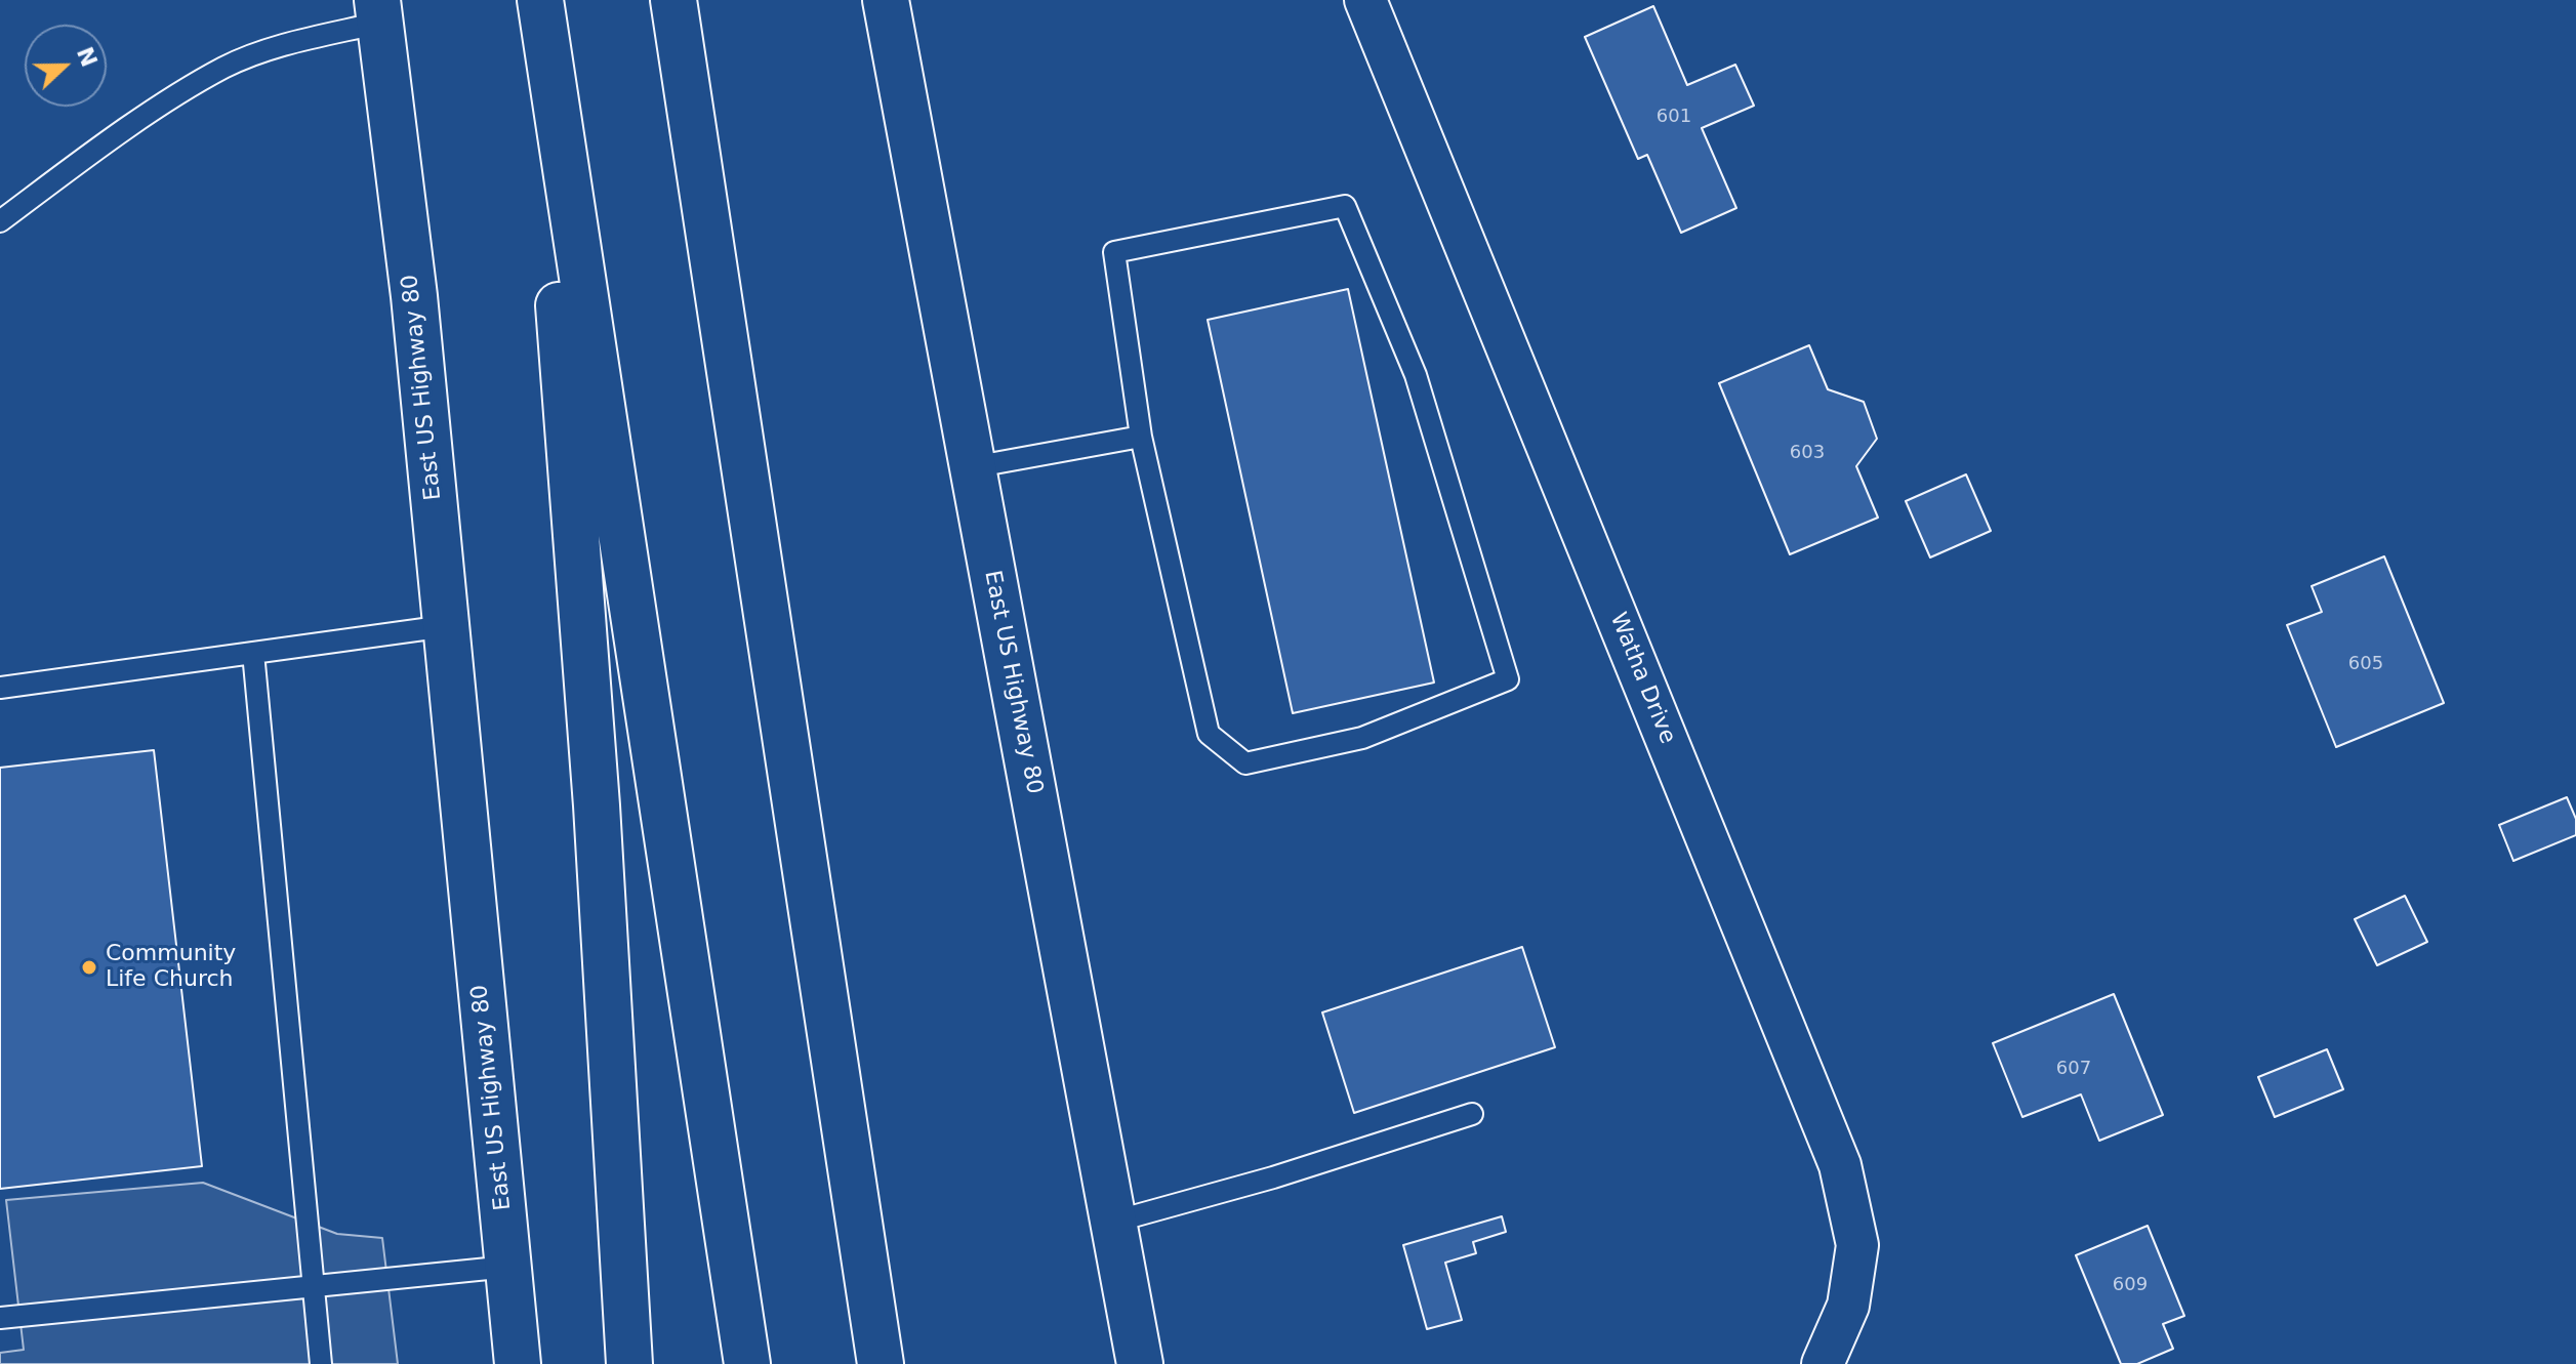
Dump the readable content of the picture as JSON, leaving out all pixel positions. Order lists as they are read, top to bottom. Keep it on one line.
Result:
{"streets":{"main road":["East US Highway 80"],"street":["Watha Drive"]},"places":["Community Life Church"],"house_numbers":["601","603","605","607","609"],"north":"right"}
